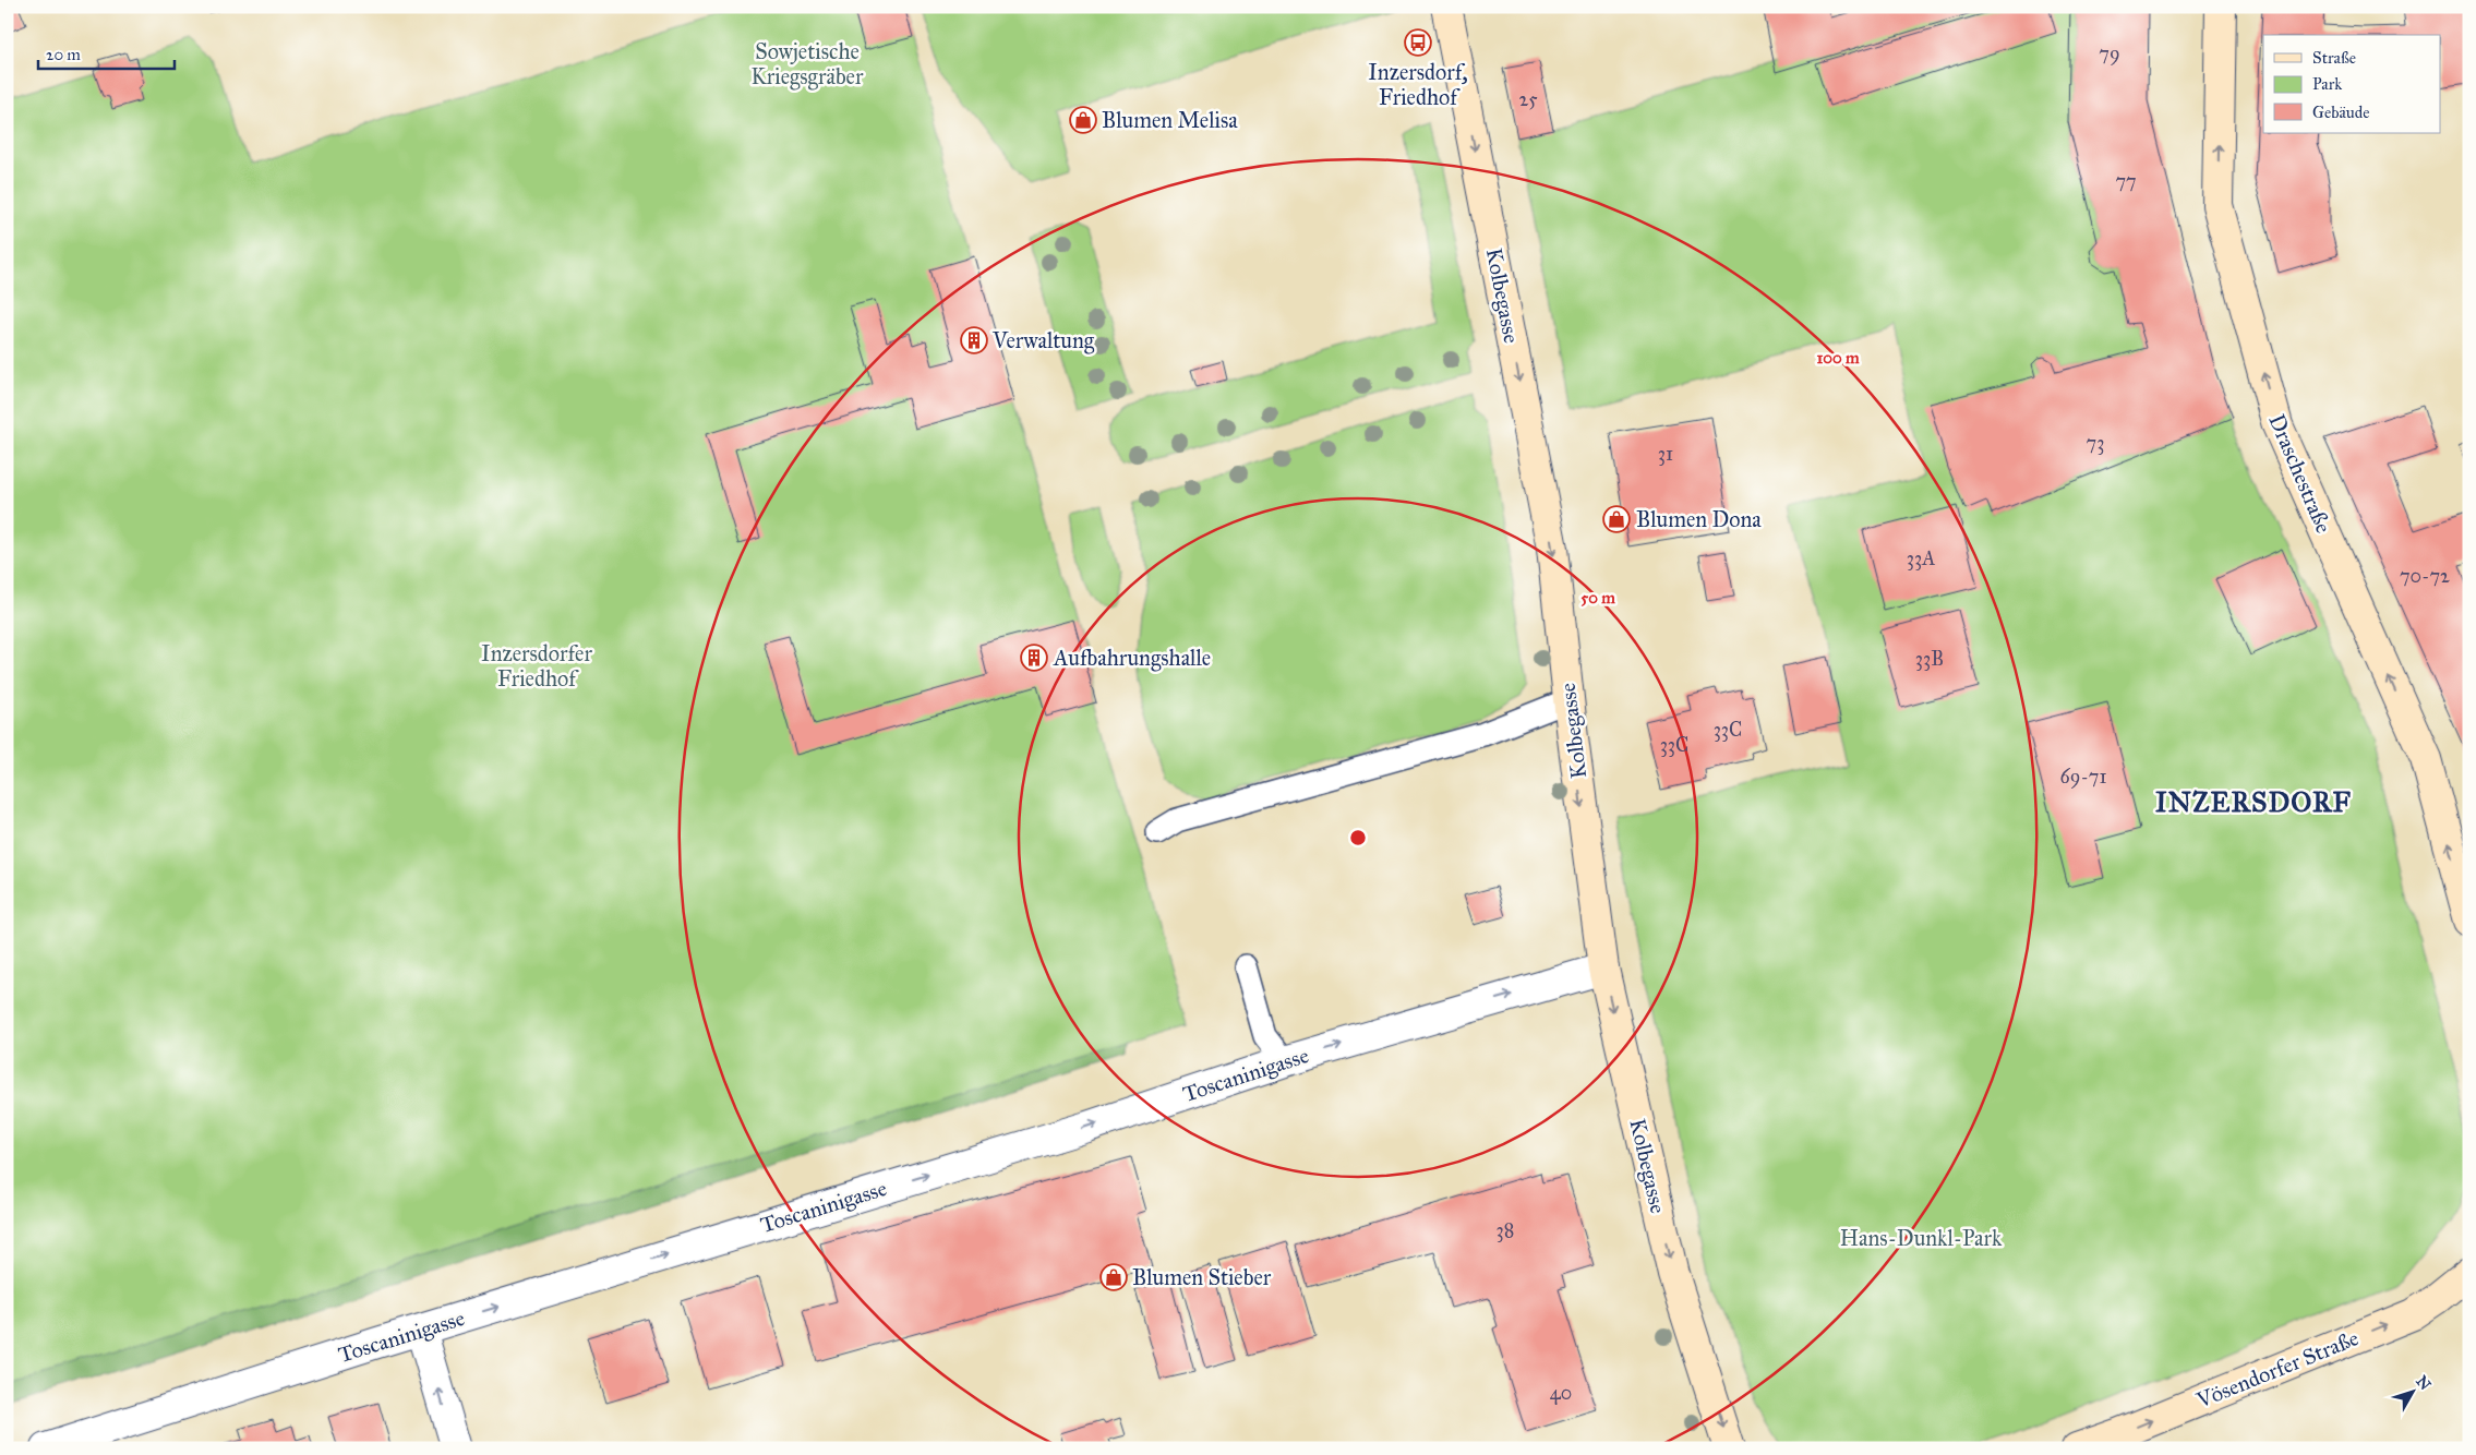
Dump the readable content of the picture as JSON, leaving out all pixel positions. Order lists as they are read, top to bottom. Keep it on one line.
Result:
{"streets":{"main road":["Kolbegasse","Draschestraße","Vösendorfer Straße"],"street":["Toscaninigasse"]},"crossings":[["Kolbegasse","Toscaninigasse"]],"one_way":["Kolbegasse","Draschestraße","Toscaninigasse","Vösendorfer Straße"],"districts":["INZERSDORF"],"parks":["Sowjetische Kriegsgräber","Inzersdorfer Friedhof","Hans-Dunkl-Park"],"places":{"bus stop":["Inzersdorf, Friedhof"],"shop":["Blumen Melisa","Blumen Dona","Blumen Stieber"],"building":["Verwaltung","Aufbahrungshalle"]},"house_numbers":["79","25","77","73","31","33A","70-72","33B","33C","33C","69-71","38","40"],"legend":["Straße","Park","Gebäude"],"scale_bar":"20 m","north":"top right","rings":["100 m","50 m"]}
